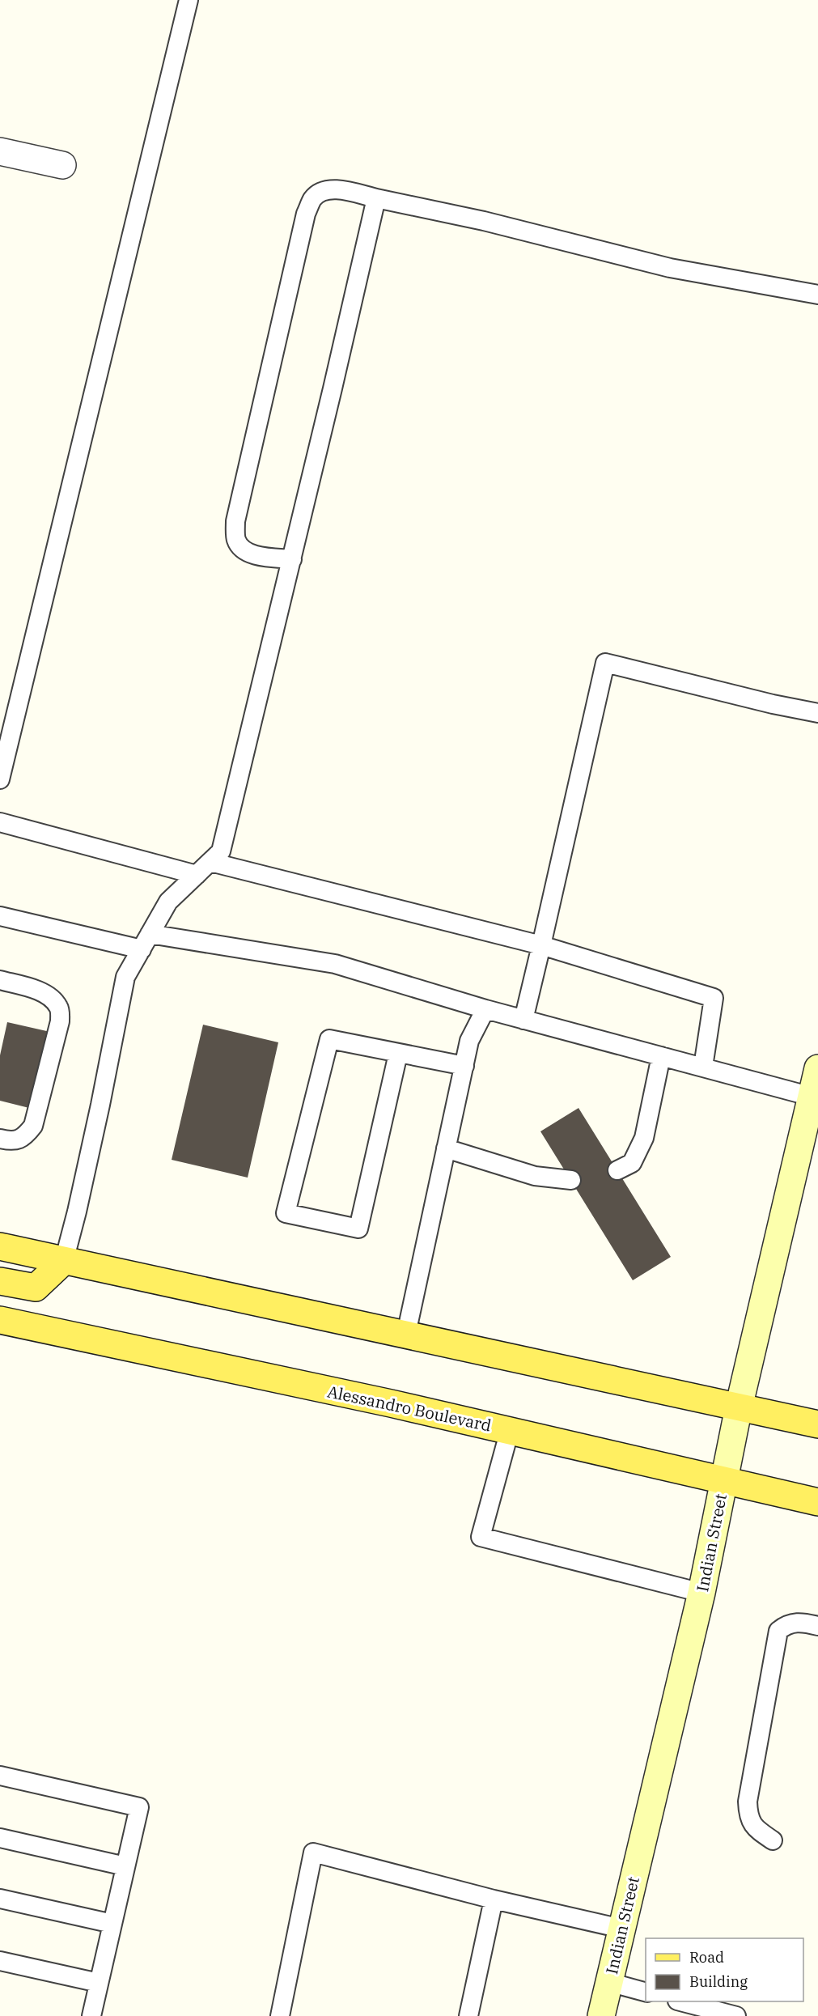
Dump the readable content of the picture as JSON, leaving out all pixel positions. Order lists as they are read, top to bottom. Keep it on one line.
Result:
{"streets":{"main road":["Alessandro Boulevard","Indian Street"]},"crossings":[["Alessandro Boulevard","Indian Street"]],"legend":["Road","Building"]}
